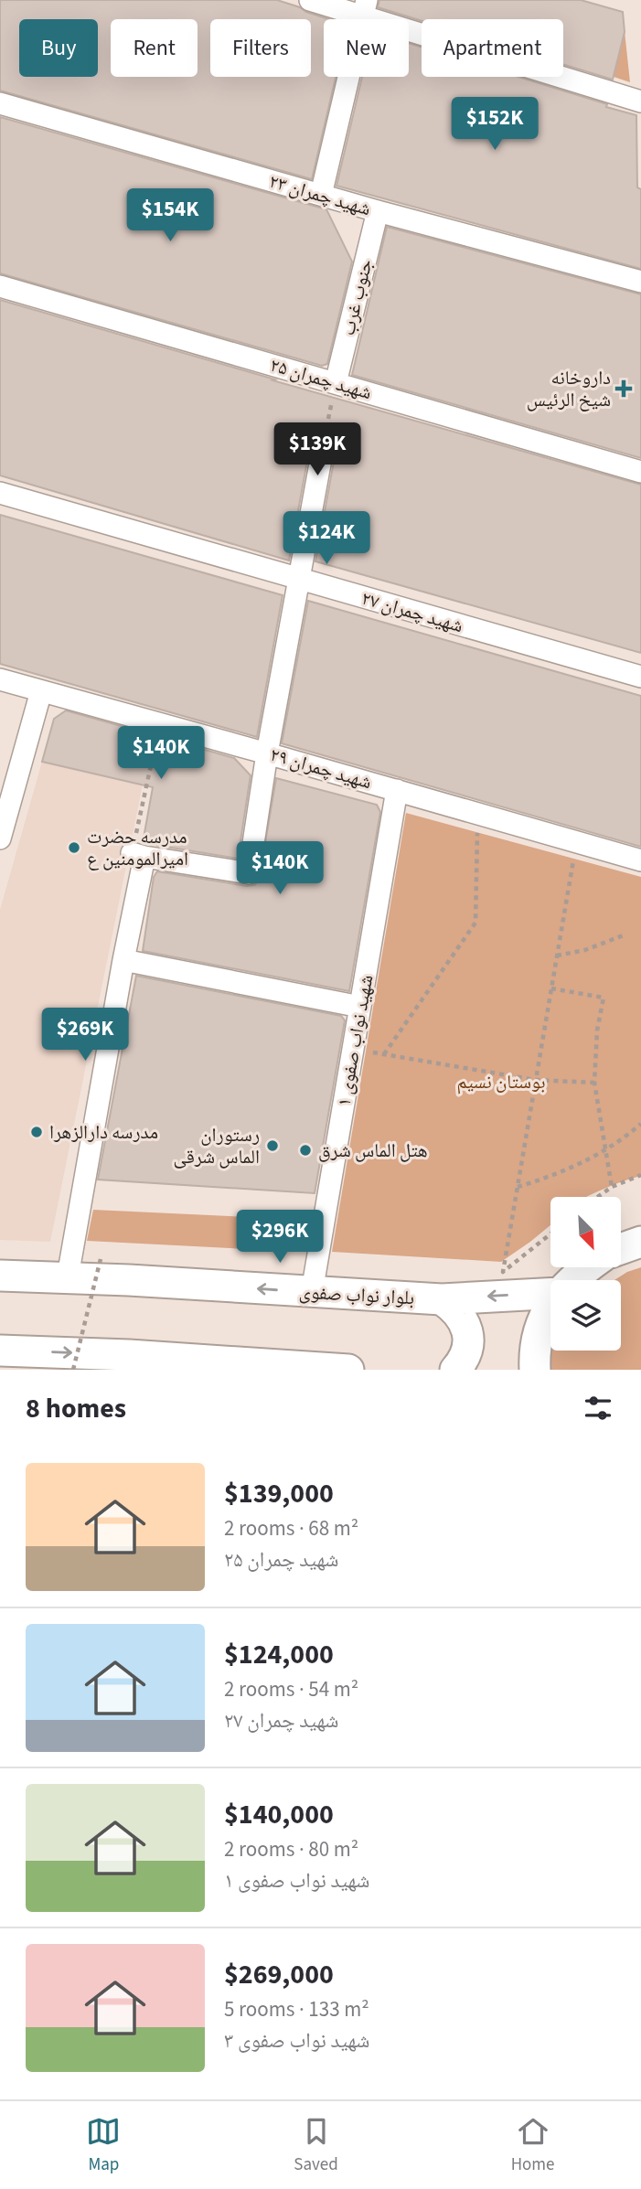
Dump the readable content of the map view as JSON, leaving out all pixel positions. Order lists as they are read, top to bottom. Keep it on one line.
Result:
{"streets":{"main road":["بلوار نواب صفوی"],"street":["شهید چمران ۲۳","جنوب غرب","شهید چمران ۲۵","شهید چمران ۲۷","شهید چمران ۲۹","شهید نواب صفوی ۱"]},"crossings":[["شهید چمران ۲۳","جنوب غرب"],["جنوب غرب","شهید چمران ۲۵"],["شهید چمران ۲۹","شهید نواب صفوی ۱"],["شهید نواب صفوی ۱","بلوار نواب صفوی"]],"parks":["بوستان نسیم"],"places":{"health":["داروخانه شیخ الرئیس"],"other":["مدرسه حضرت امیرالمومنین ع","مدرسه دارالزهرا","رستوران الماس شرقی","هتل الماس شرق"]},"north":"bottom right","page":{"chip":["Buy","Rent","Filters","New","Apartment"],"price":["$152K","$154K","$139K","$124K","$140K","$140K","$269K","$296K"],"heading":"8 homes","list":[{"name":"$139,000","note":"2 rooms · 68 m² · شهید چمران ۲۵"},{"name":"$124,000","note":"2 rooms · 54 m² · شهید چمران ۲۷"},{"name":"$140,000","note":"2 rooms · 80 m² · شهید نواب صفوی ۱"},{"name":"$269,000","note":"5 rooms · 133 m² · شهید نواب صفوی ۳"}],"tabs":["Map","Saved","Home"]}}
